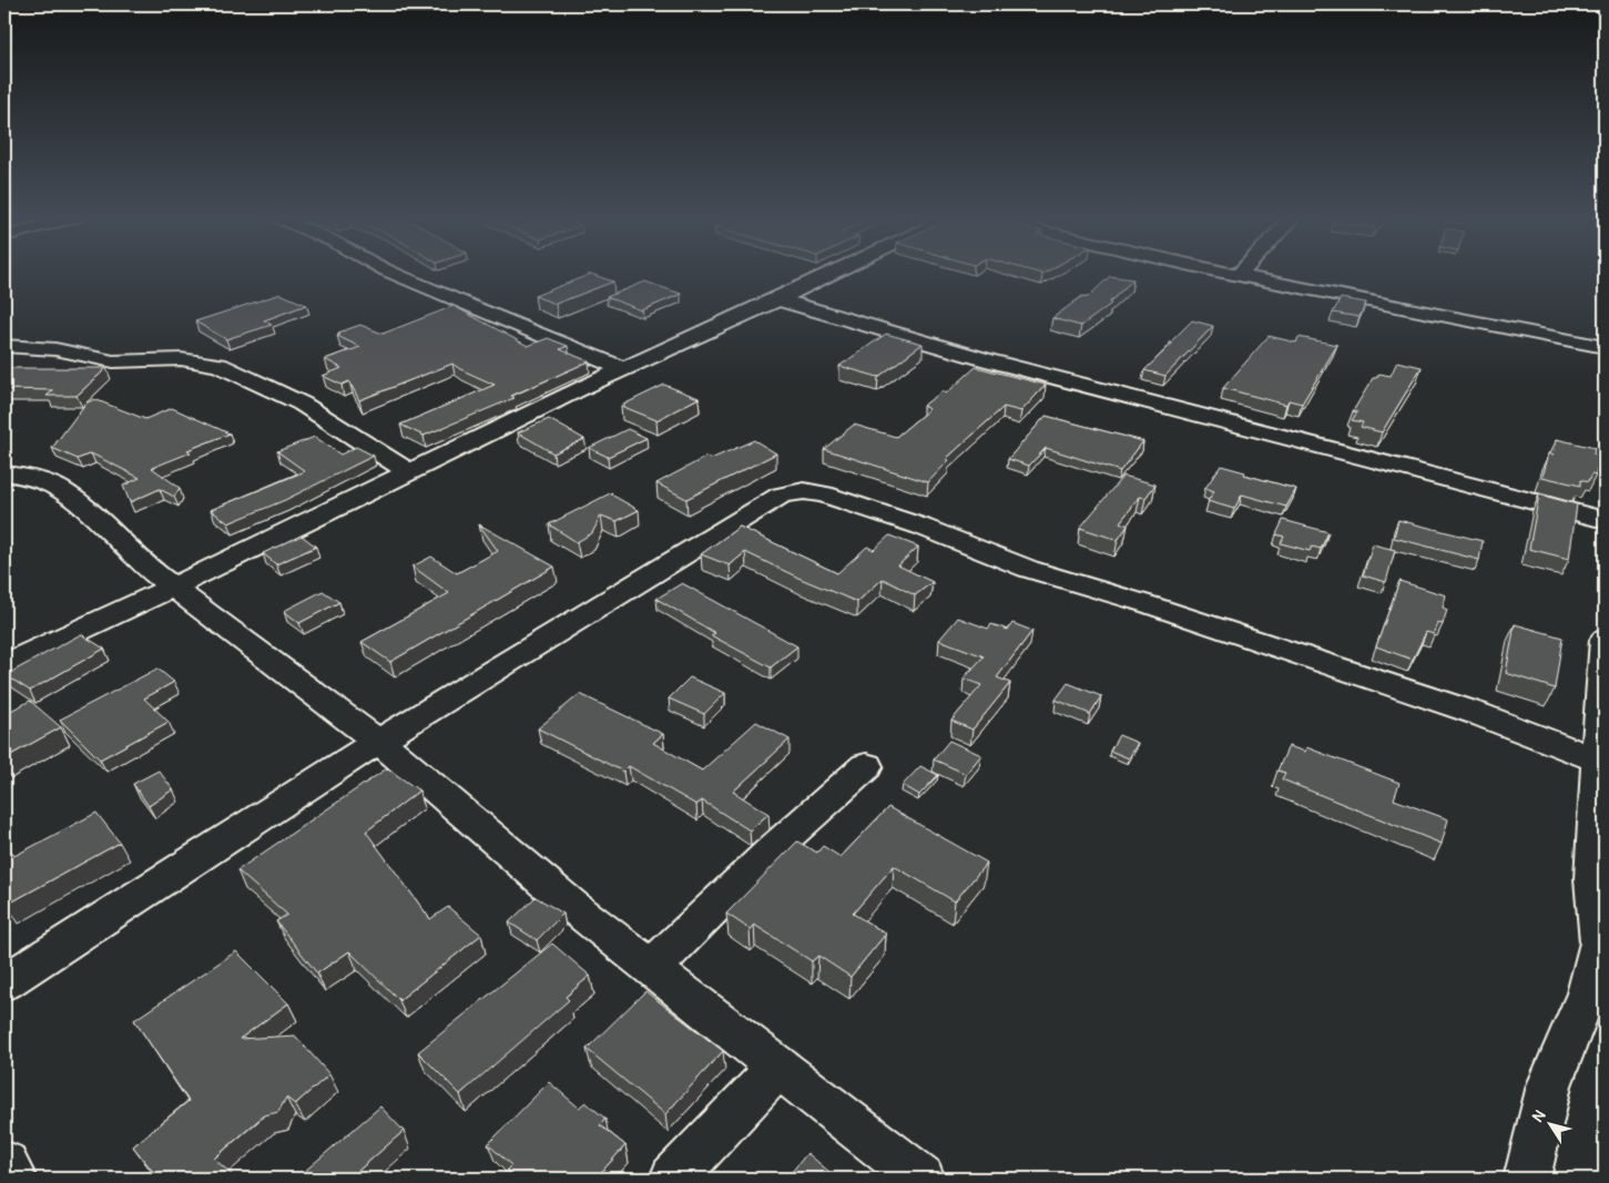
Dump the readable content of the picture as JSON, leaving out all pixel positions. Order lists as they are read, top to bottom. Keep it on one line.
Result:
{"north":"top left"}
